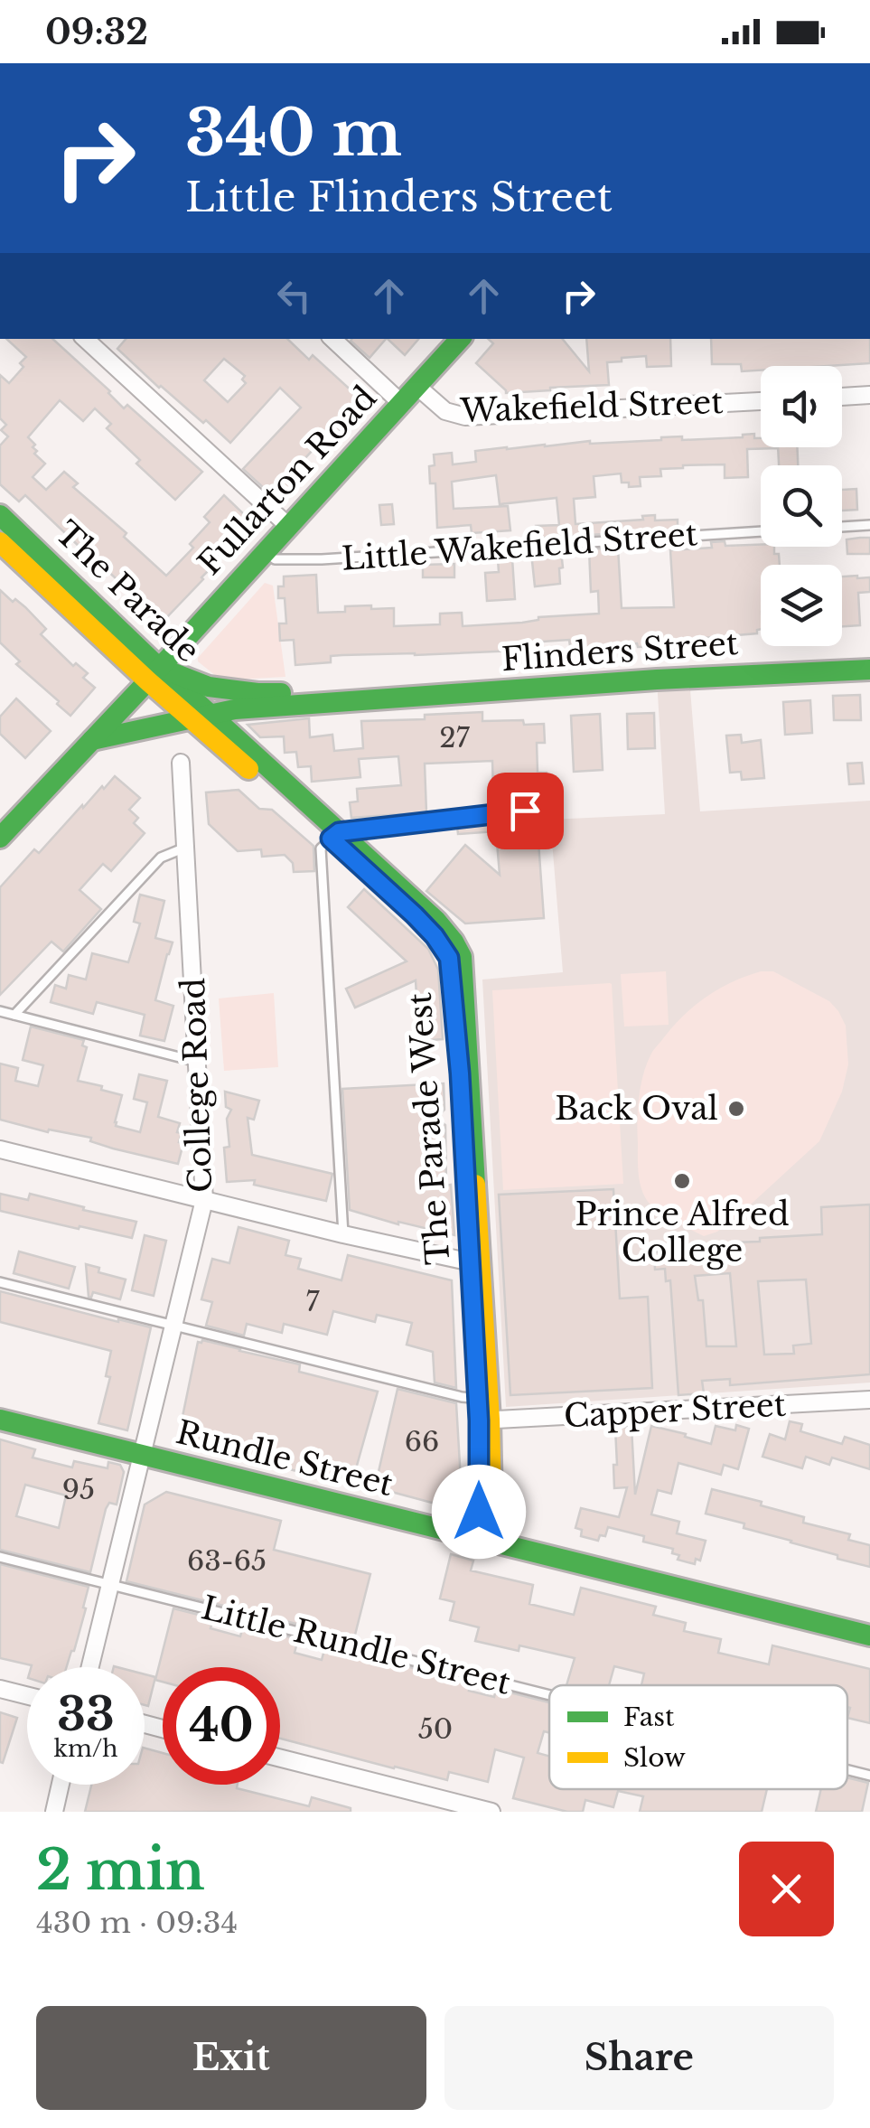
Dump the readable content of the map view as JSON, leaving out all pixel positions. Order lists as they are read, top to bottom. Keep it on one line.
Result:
{"streets":{"main road":["Fullarton Road","The Parade","Flinders Street","The Parade West","Rundle Street"],"street":["Wakefield Street","College Road","Capper Street"],"lane":["Little Wakefield Street","Little Rundle Street"]},"crossings":[["Wakefield Street","Fullarton Road"],["Fullarton Road","Little Wakefield Street"],["Fullarton Road","The Parade"],["Fullarton Road","Flinders Street"],["The Parade","Flinders Street"],["The Parade","The Parade West"],["Flinders Street","The Parade West"],["College Road","Rundle Street"],["College Road","Little Rundle Street"],["The Parade West","Capper Street"],["The Parade West","Rundle Street"]],"places":["Back Oval","Prince Alfred College"],"house_numbers":["27","7","66","95","63-65","50"],"legend":["Fast","Slow"],"page":{"status":"09:32","turn":["340 m","Little Flinders Street"],"speed":"33 km/h","limit":"40","heading":["2 min","430 m · 09:34"],"buttons":["Exit","Share"]}}
